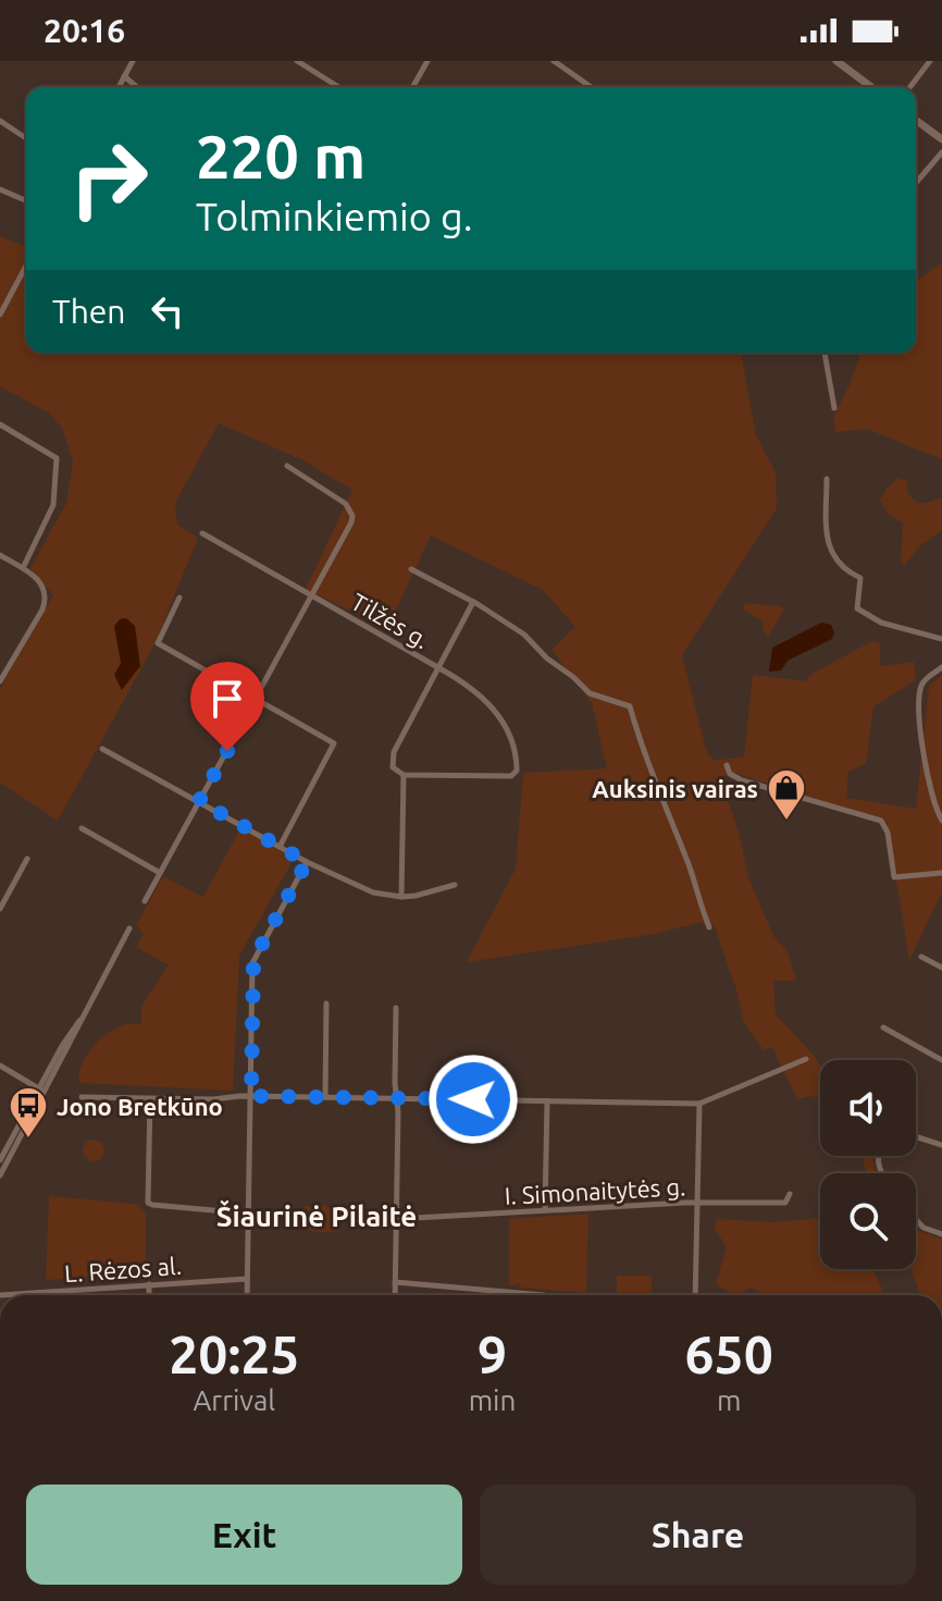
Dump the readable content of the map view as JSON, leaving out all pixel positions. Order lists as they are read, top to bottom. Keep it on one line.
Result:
{"streets":{"street":["Tilžės g.","I. Simonaitytės g.","L. Rėzos al."]},"districts":["Šiaurinė Pilaitė"],"places":{"shop":["Auksinis vairas"],"bus stop":["Jono Bretkūno"]},"page":{"status":"20:16","turn":["220 m","Tolminkiemio g."],"then":"Then","eta":["20:25","Arrival","9","min","650","m"],"buttons":["Exit","Share"]}}
